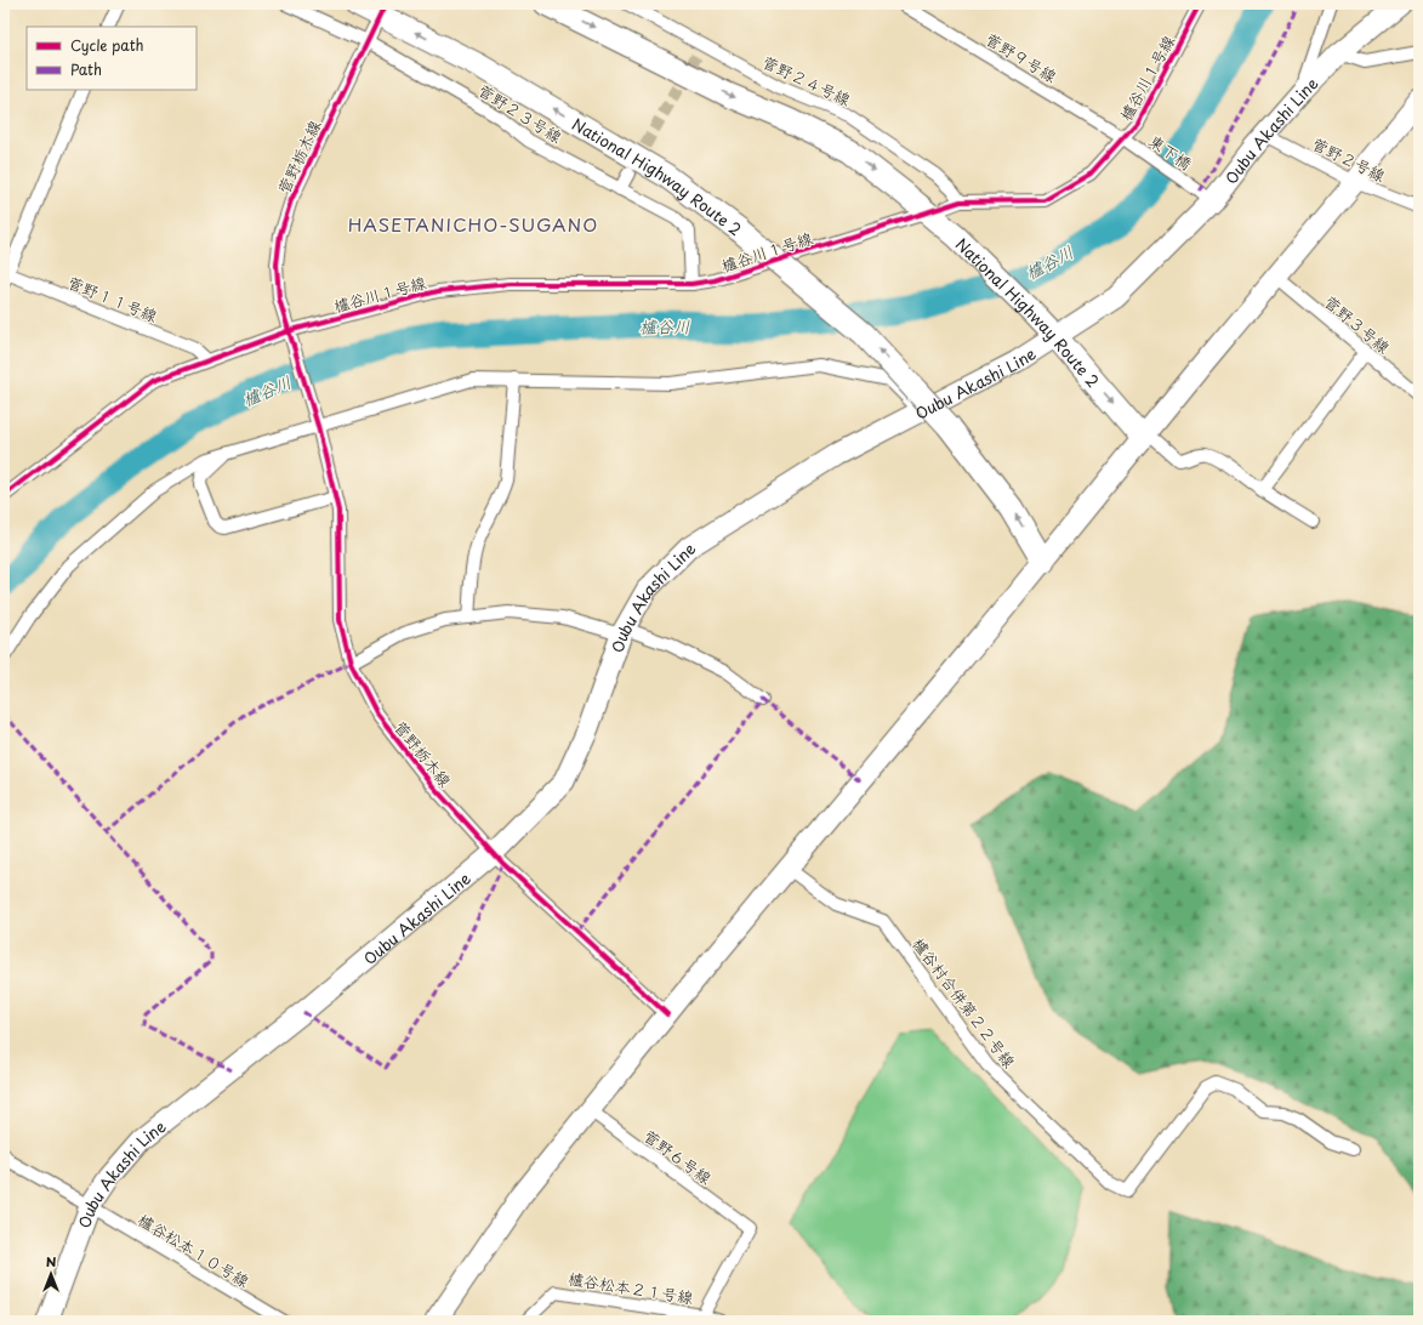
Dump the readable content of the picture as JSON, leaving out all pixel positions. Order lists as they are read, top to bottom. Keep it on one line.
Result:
{"streets":{"highway":["National Highway Route 2"],"main road":["Oubu Akashi Line"],"street":["菅野９号線","櫨谷川１号線","菅野２４号線","菅野２３号線","東下橋","菅野栃木線","菅野２号線","菅野１１号線","菅野３号線","櫨谷村合併第２２号線","菅野６号線","櫨谷松本１０号線","櫨谷松本２１号線"]},"crossings":[["菅野９号線","櫨谷川１号線"],["菅野９号線","東下橋"],["櫨谷川１号線","菅野２４号線"],["櫨谷川１号線","菅野２３号線"],["櫨谷川１号線","東下橋"],["櫨谷川１号線","菅野栃木線"],["櫨谷川１号線","菅野１１号線"],["菅野２３号線","菅野栃木線"],["Oubu Akashi Line","東下橋"],["Oubu Akashi Line","菅野栃木線"],["Oubu Akashi Line","菅野２号線"],["Oubu Akashi Line","National Highway Route 2"],["Oubu Akashi Line","櫨谷松本１０号線"],["菅野６号線","櫨谷松本２１号線"]],"districts":["HASETANICHO-SUGANO"],"water":["櫨谷川"],"legend":["Cycle path","Path"],"north":"top"}
